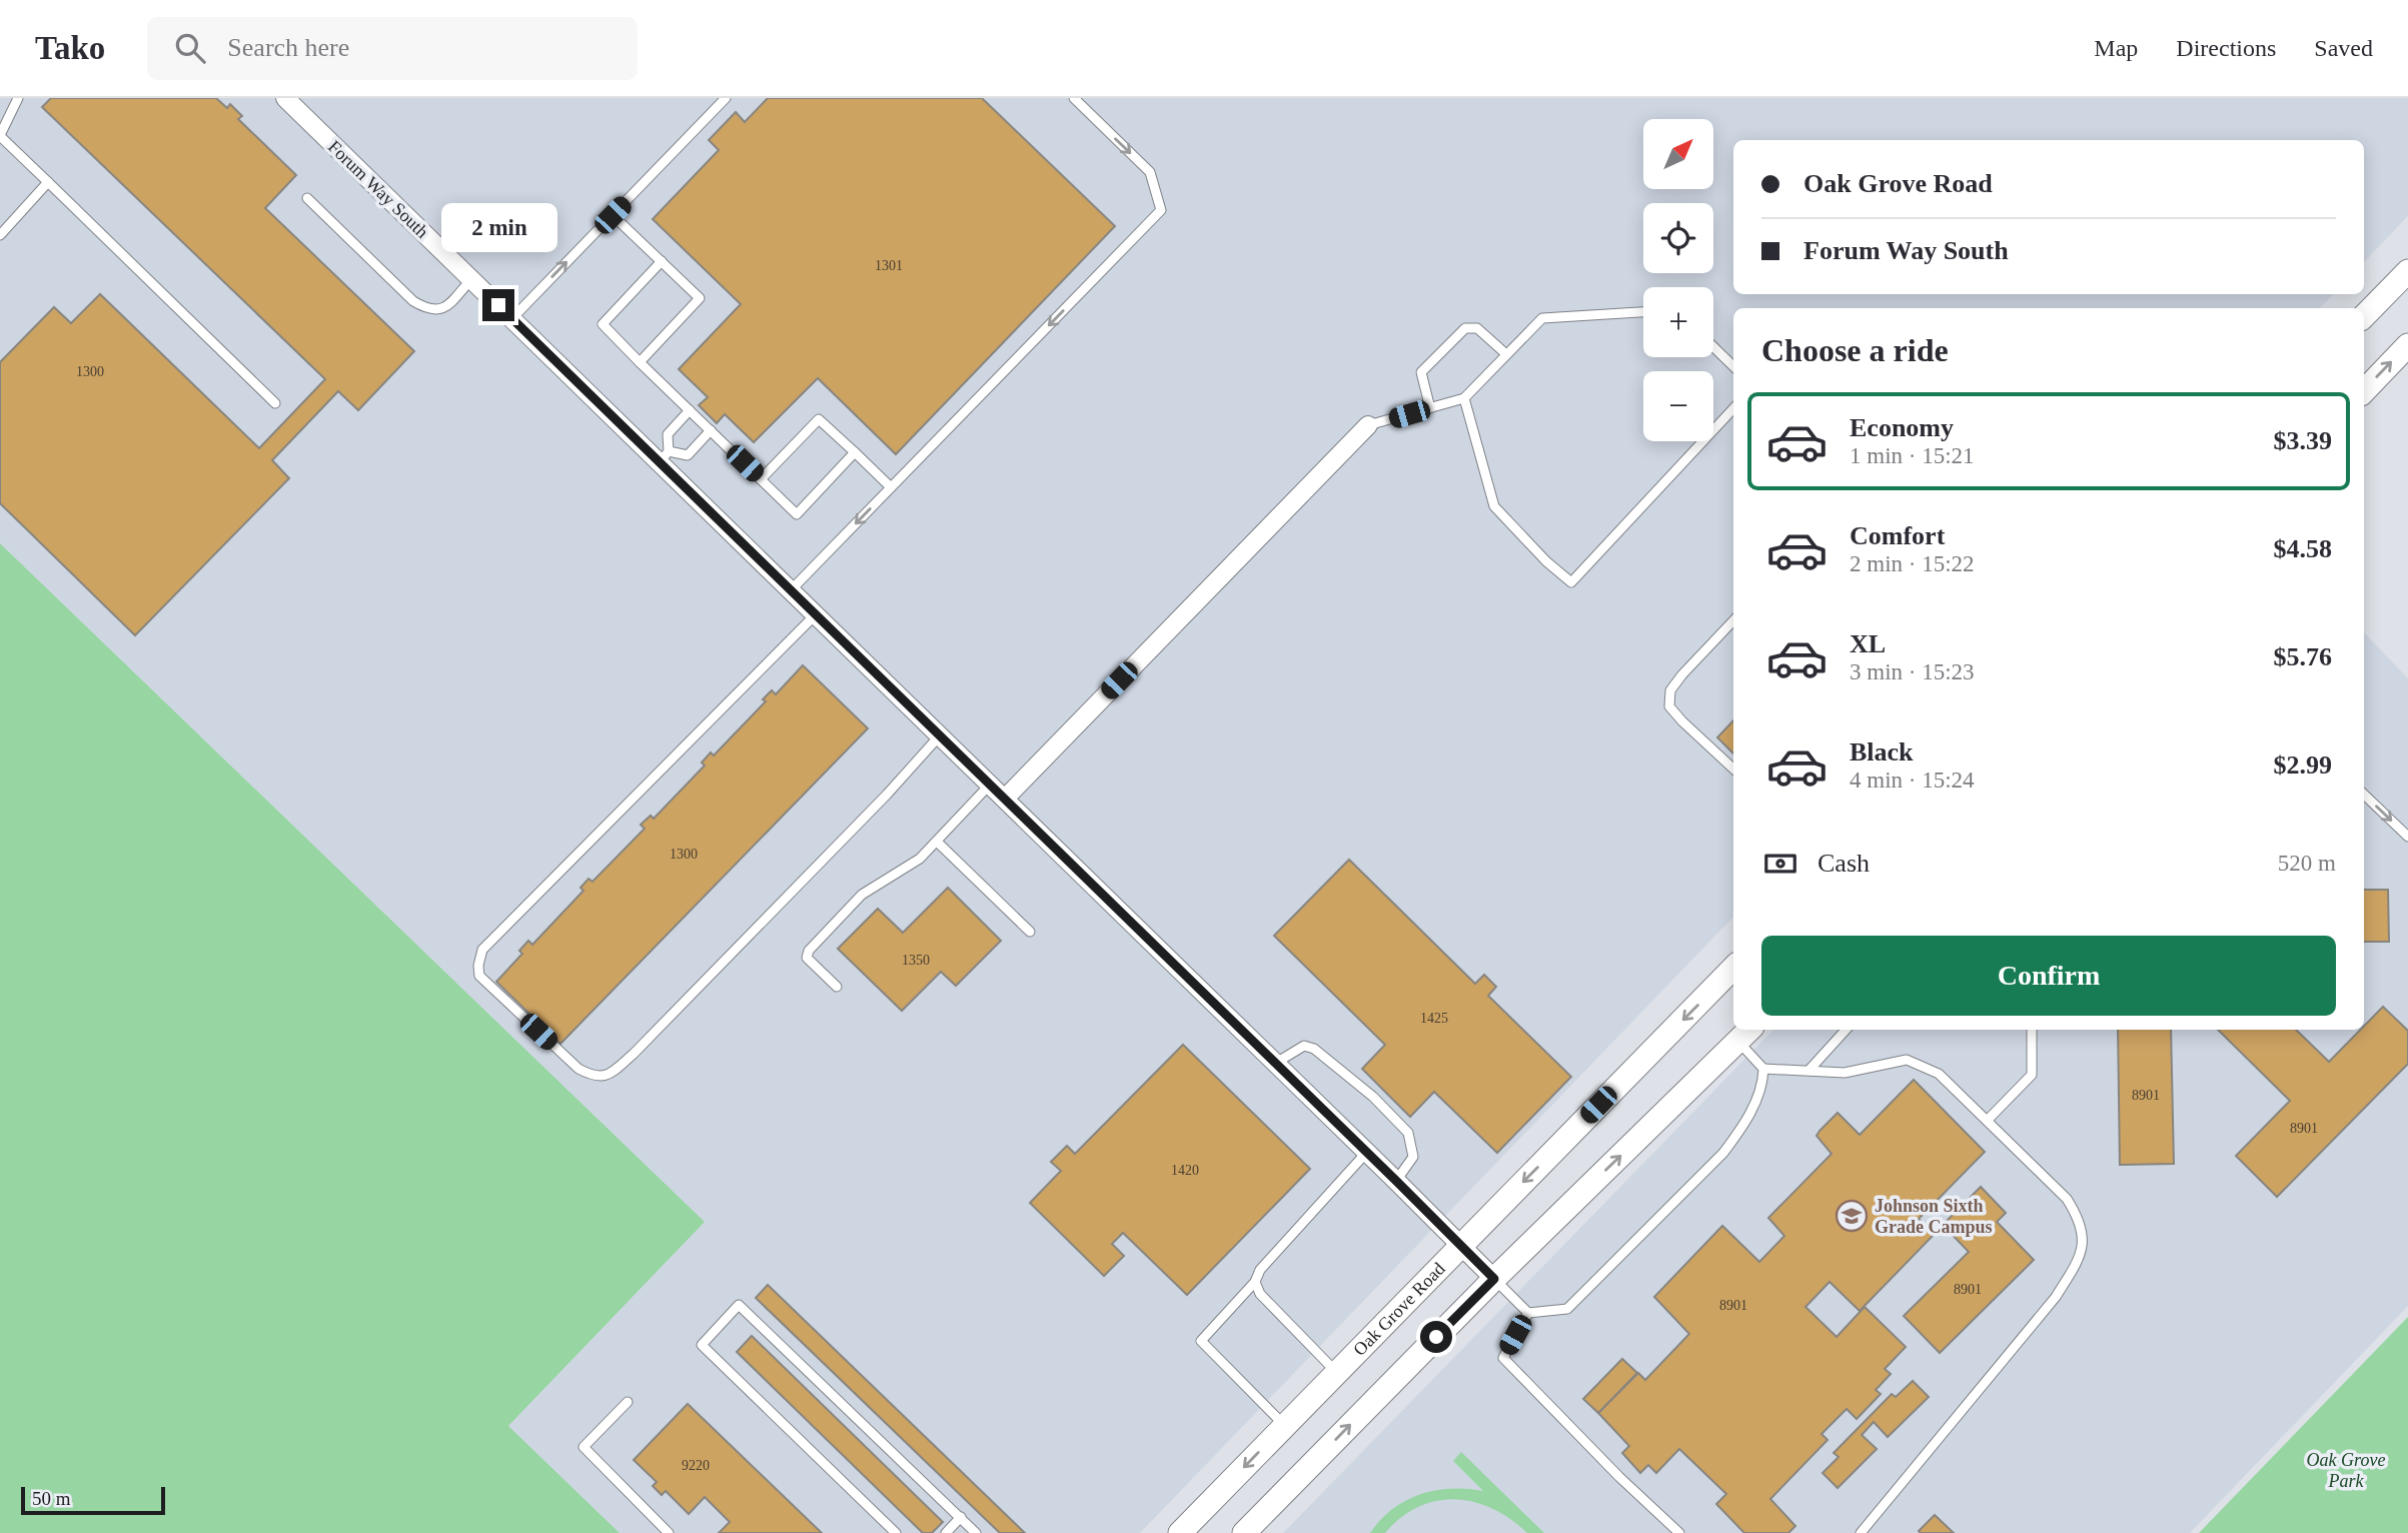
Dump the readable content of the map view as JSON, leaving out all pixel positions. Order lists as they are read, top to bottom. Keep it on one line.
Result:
{"streets":{"street":["Forum Way South","Oak Grove Road"]},"crossings":[["Forum Way South","Oak Grove Road"]],"parks":["Oak Grove Park"],"places":{"school or university":["Johnson Sixth Grade Campus"]},"house_numbers":["1301","1300","1300","1350","1425","8901","8901","1420","8901","8901","9220"],"scale_bar":"50 m","north":"top right","page":{"header":"Tako","search":"Search here","nav":["Map","Directions","Saved"],"map_buttons":["+","−"],"banner":["Oak Grove Road","Forum Way South"],"bubble":"2 min","heading":"Choose a ride","list":[{"name":"Economy","note":"1 min · 15:21","value":"$3.39"},{"name":"Comfort","note":"2 min · 15:22","value":"$4.58"},{"name":"XL","note":"3 min · 15:23","value":"$5.76"},{"name":"Black","note":"4 min · 15:24","value":"$2.99"}],"pay":["Cash","520 m"],"buttons":"Confirm","scale":"50 m"}}
